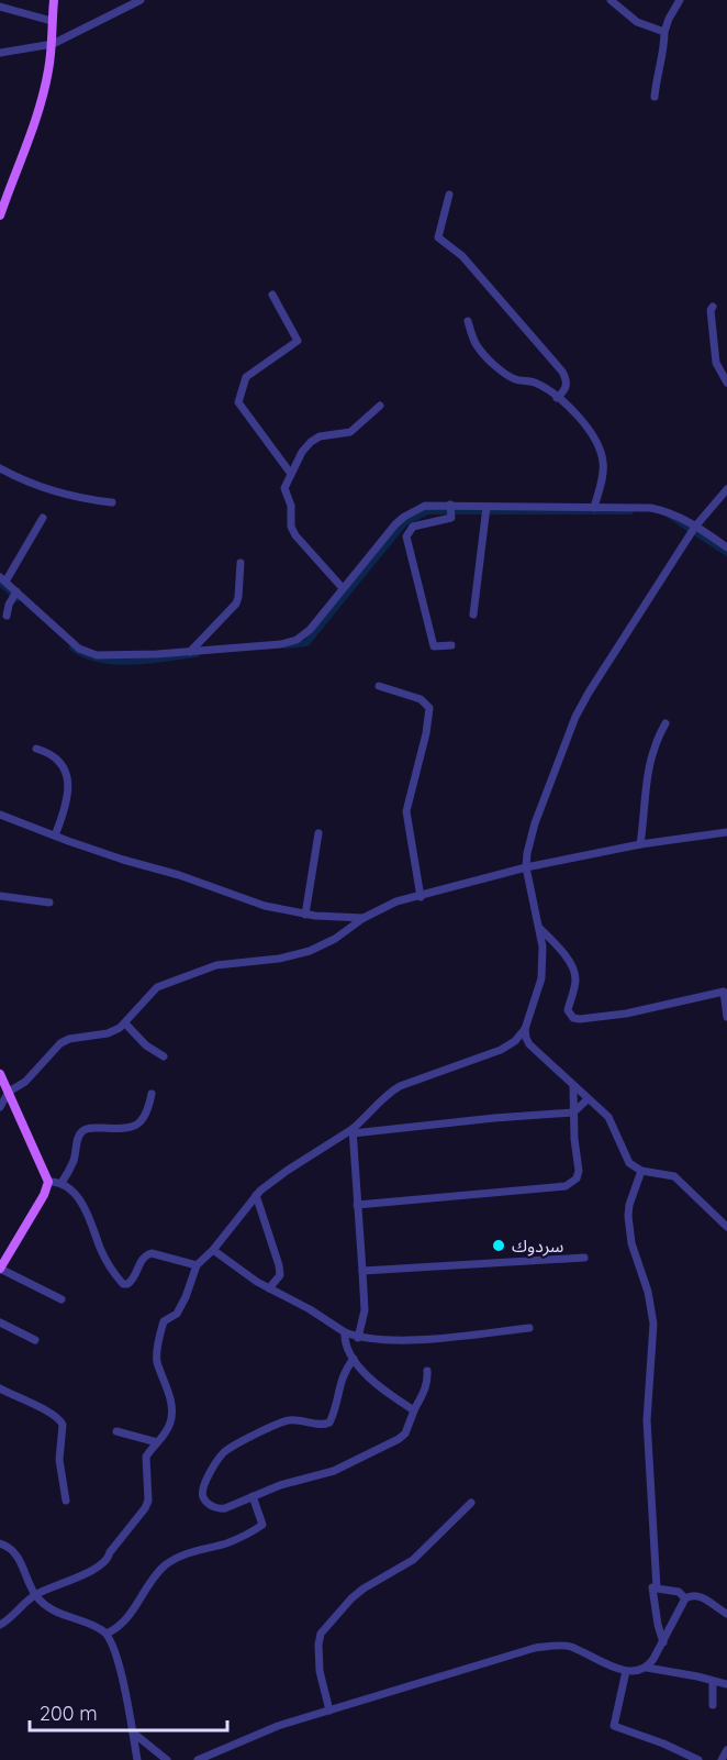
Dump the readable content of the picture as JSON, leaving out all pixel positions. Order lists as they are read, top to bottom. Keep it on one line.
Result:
{"places":["سردوك"],"scale_bar":"200 m"}
